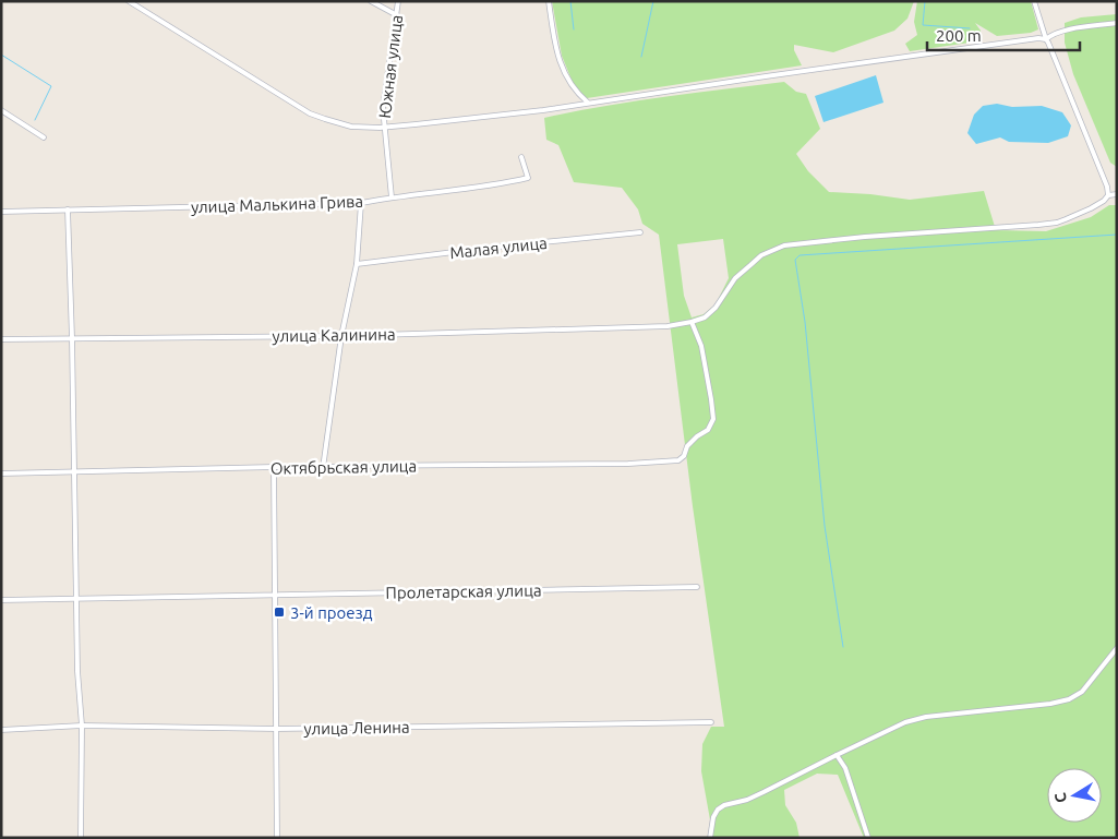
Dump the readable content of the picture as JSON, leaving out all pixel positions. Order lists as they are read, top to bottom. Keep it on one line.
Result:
{"streets":{"street":["Южная улица","улица Малькина Грива","Малая улица","улица Калинина","Октябрьская улица","Пролетарская улица","улица Ленина"]},"crossings":[["Южная улица","улица Малькина Грива"],["улица Калинина","Октябрьская улица"]],"places":{"transit":["3-й проезд"]},"scale_bar":"200 m","north":"left"}
